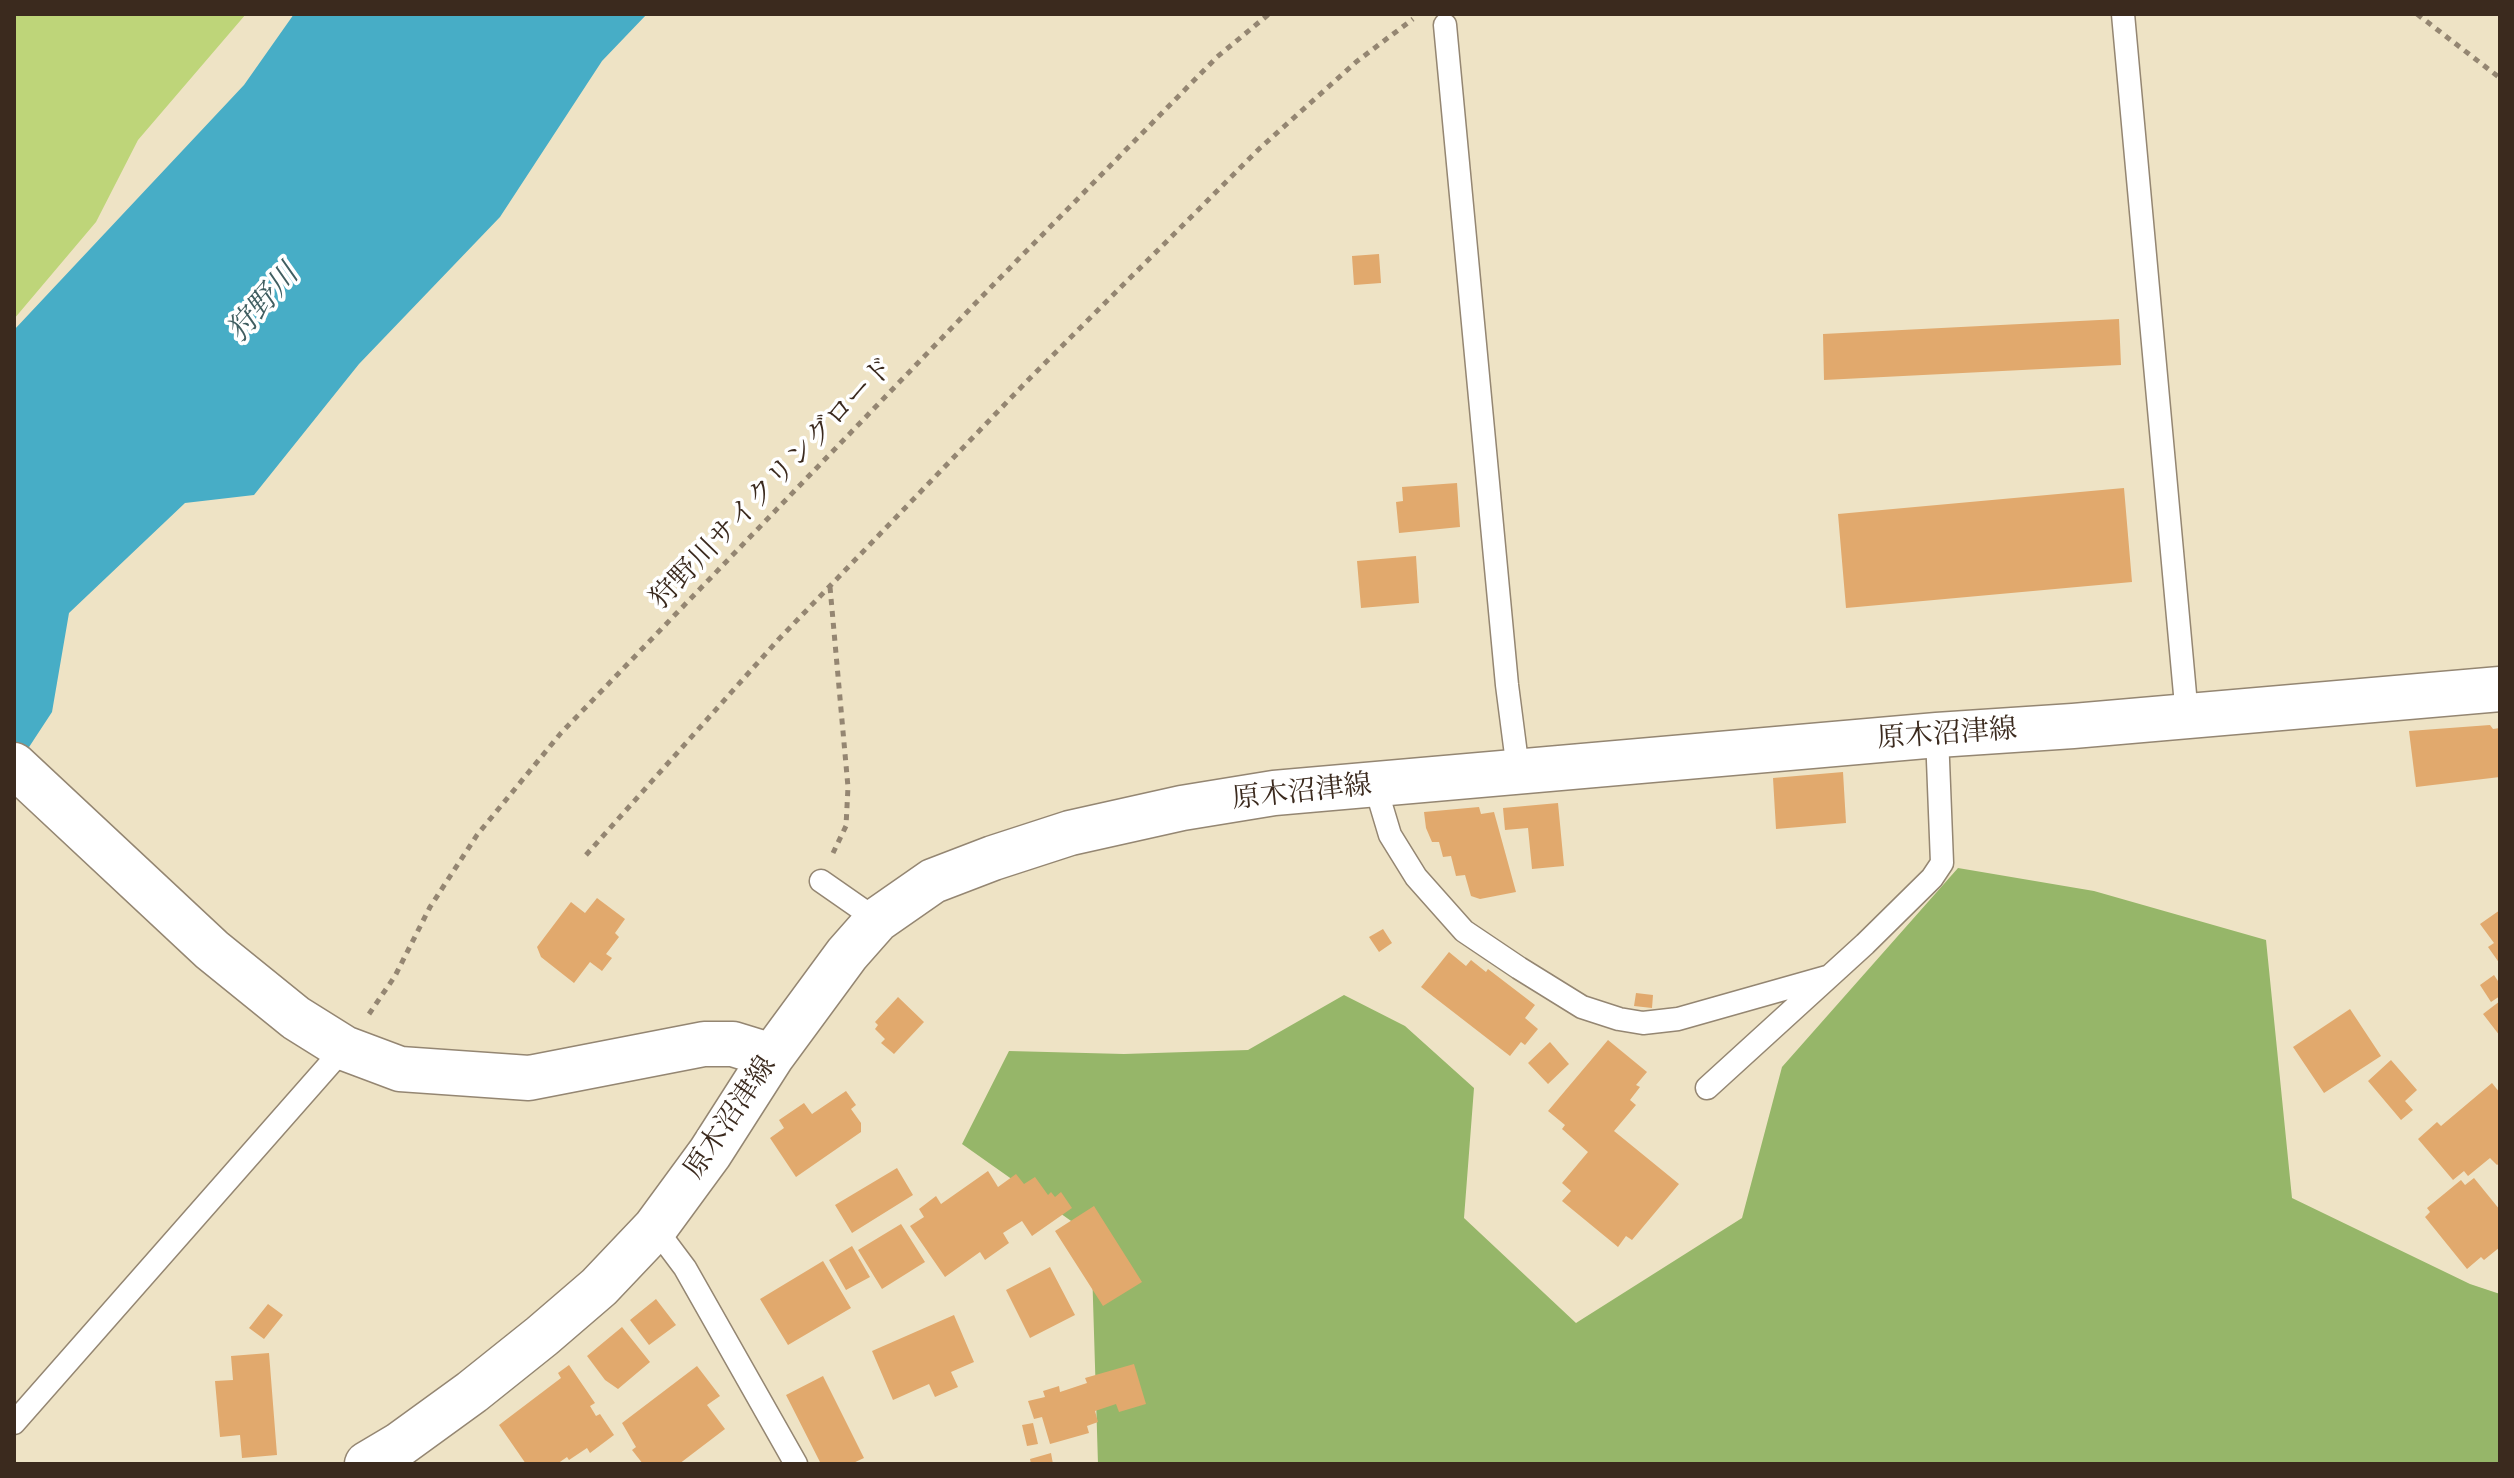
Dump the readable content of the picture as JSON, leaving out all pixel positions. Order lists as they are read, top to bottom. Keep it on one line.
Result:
{"streets":{"main road":["原木沼津線"],"path":["狩野川サイクリングロード"]},"water":["狩野川"]}
